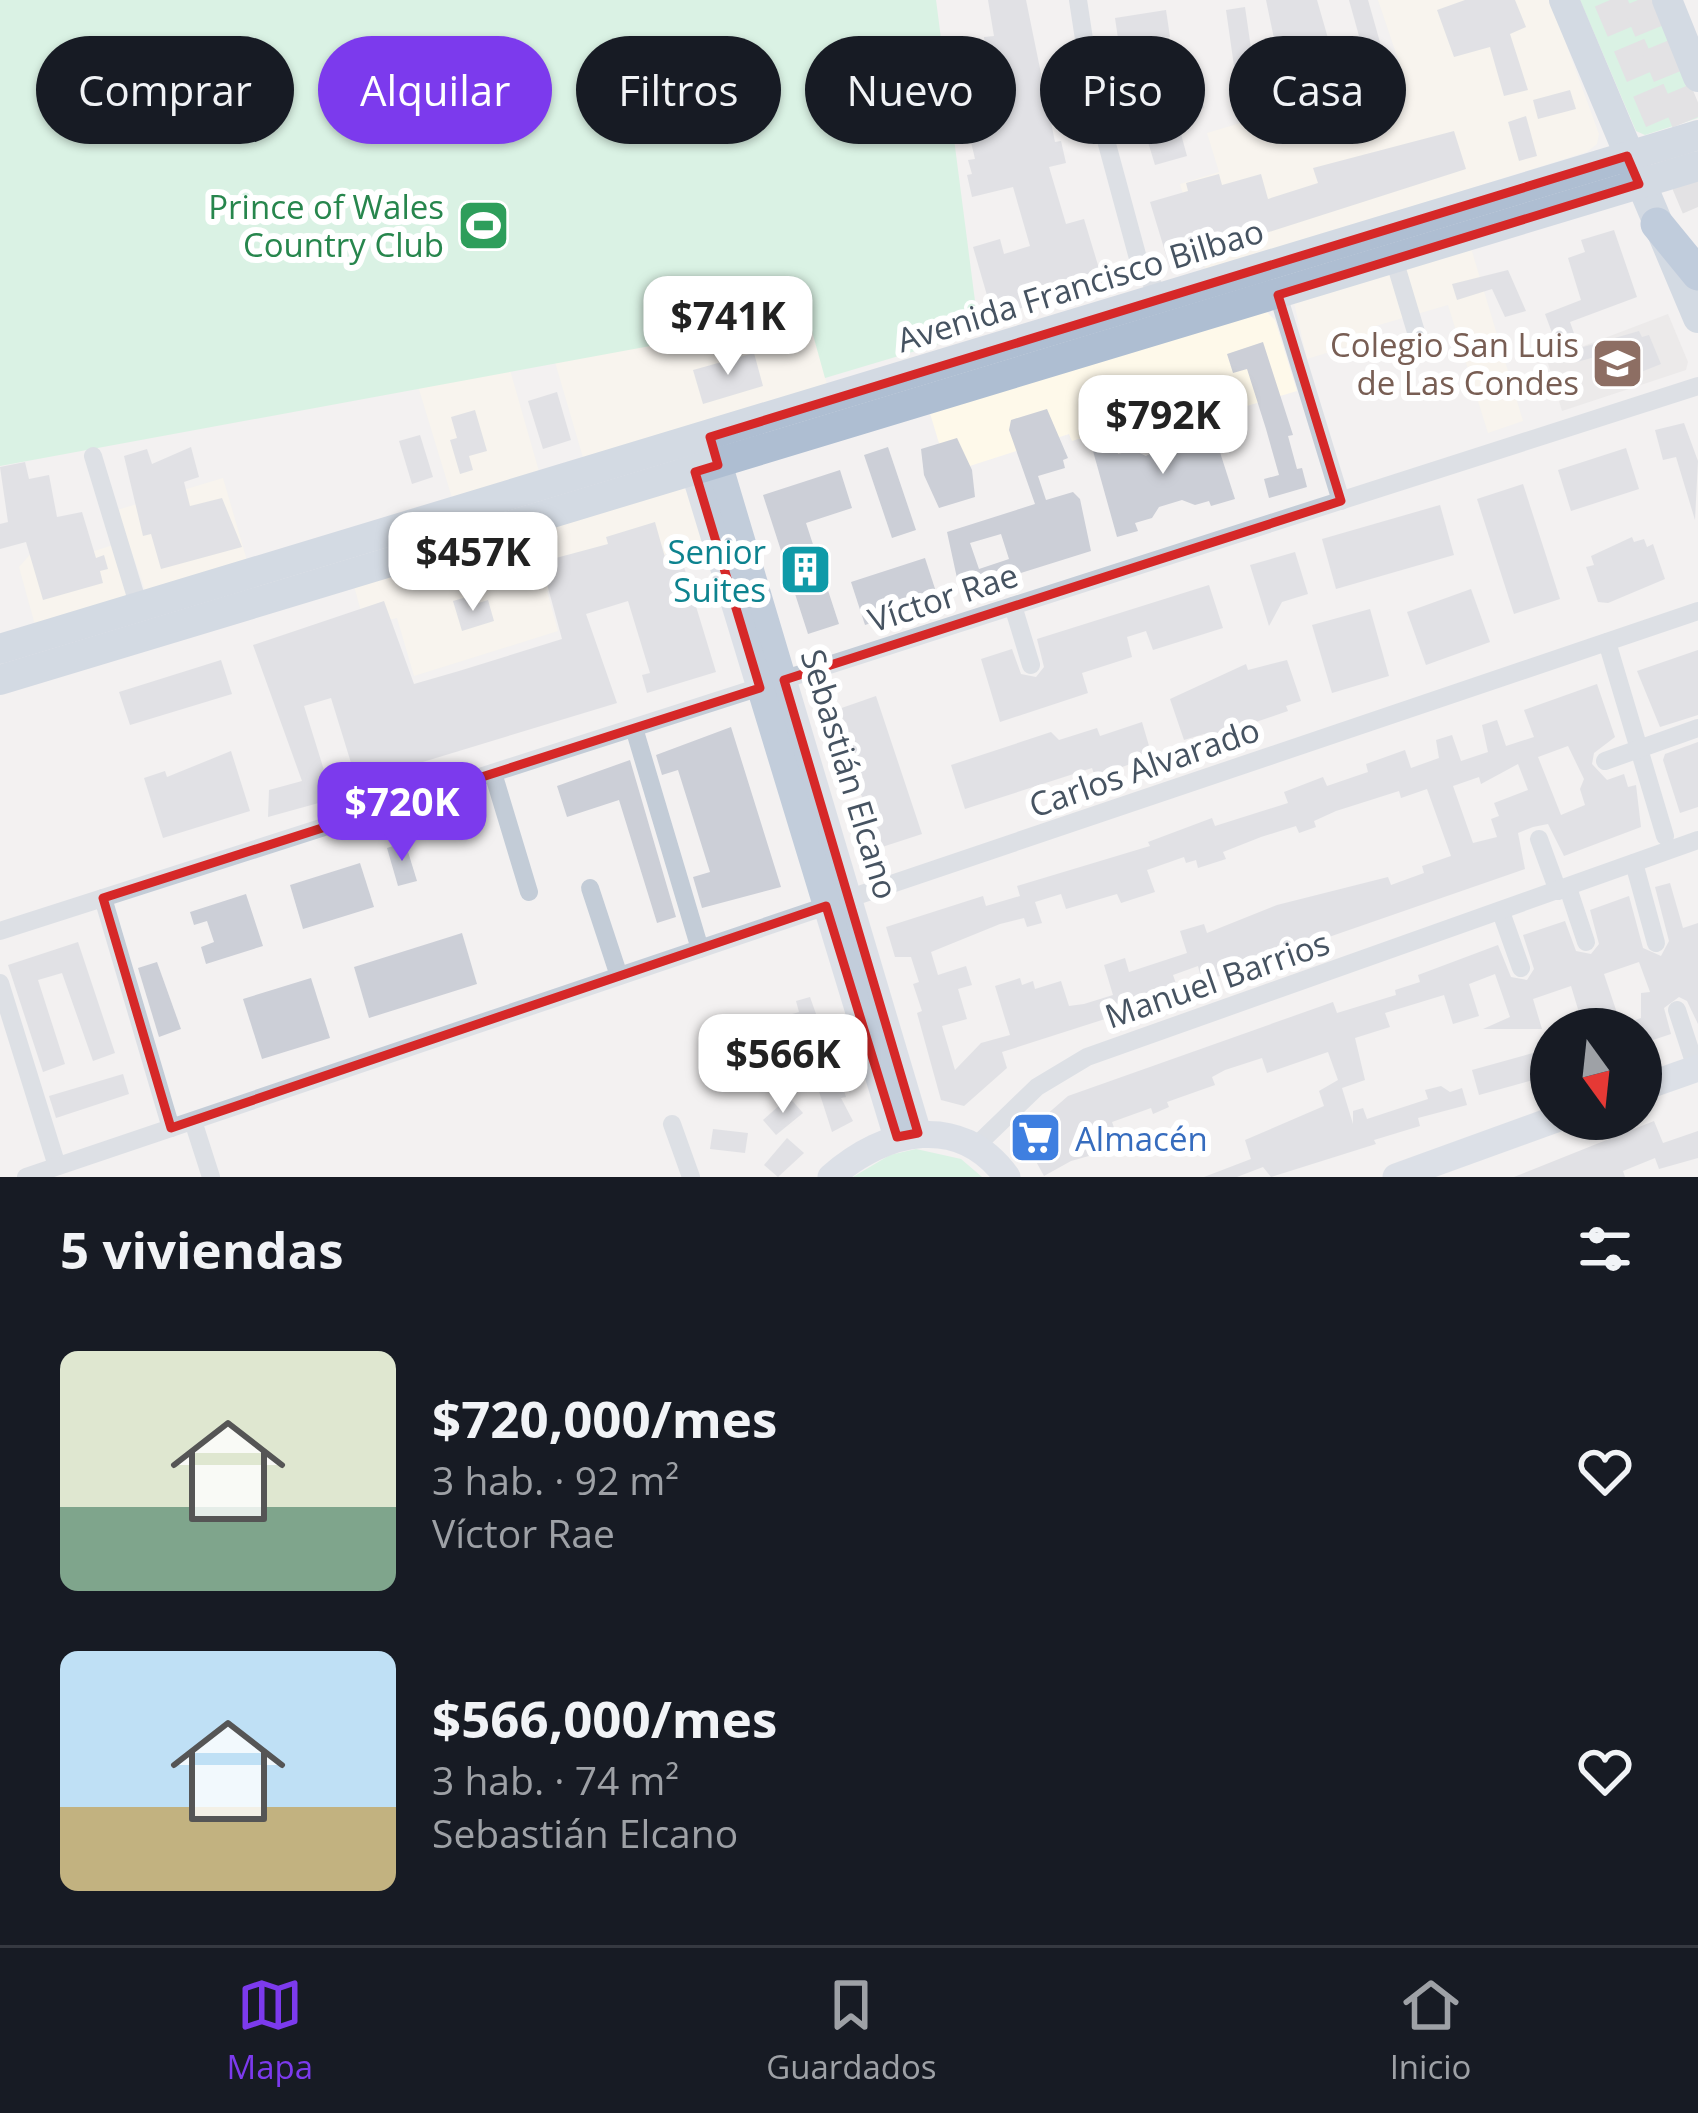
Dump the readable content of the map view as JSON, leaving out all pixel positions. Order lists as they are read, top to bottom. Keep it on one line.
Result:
{"streets":{"main road":["Avenida Francisco Bilbao"],"street":["Víctor Rae","Carlos Alvarado","Sebastián Elcano","Manuel Barrios"]},"crossings":[["Avenida Francisco Bilbao","Sebastián Elcano"],["Víctor Rae","Sebastián Elcano"],["Carlos Alvarado","Sebastián Elcano"]],"places":{"sports":["Prince of Wales Country Club"],"school or university":["Colegio San Luis de Las Condes"],"building":["Senior Suites"],"supermarket":["Almacén"]},"north":"bottom","page":{"chip":["Comprar","Alquilar","Filtros","Nuevo","Piso","Casa"],"price":["$741K","$792K","$457K","$720K","$566K"],"heading":"5 viviendas","list":[{"name":"$720,000/mes","note":"3 hab. · 92 m² · Víctor Rae"},{"name":"$566,000/mes","note":"3 hab. · 74 m² · Sebastián Elcano"}],"tabs":["Mapa","Guardados","Inicio"]}}
